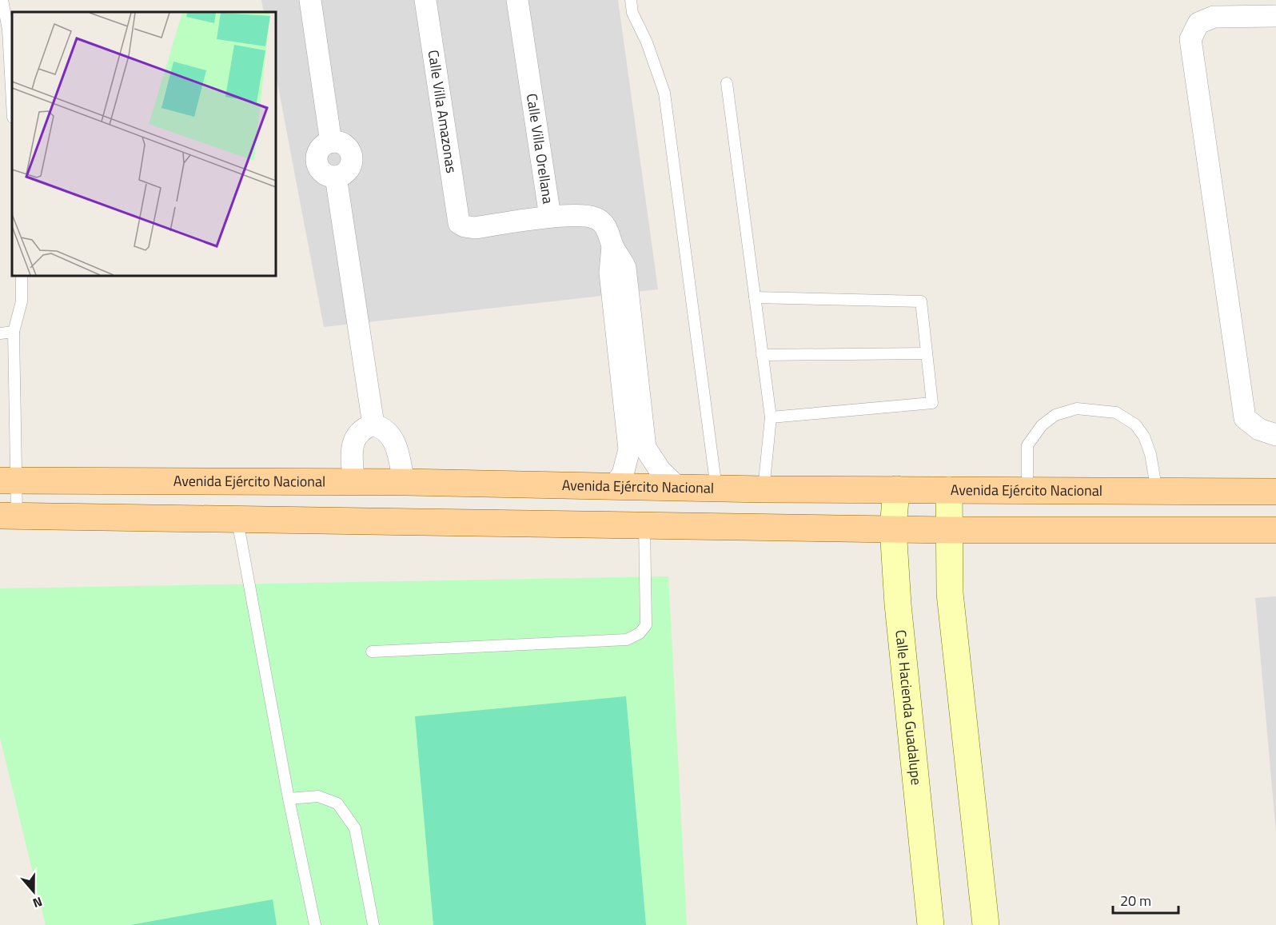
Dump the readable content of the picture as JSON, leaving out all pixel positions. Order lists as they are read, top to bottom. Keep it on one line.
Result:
{"streets":{"main road":["Avenida Ejército Nacional"],"street":["Calle Villa Amazonas","Calle Villa Orellana","Calle Hacienda Guadalupe"]},"crossings":[["Calle Villa Amazonas","Calle Villa Orellana"],["Calle Villa Orellana","Avenida Ejército Nacional"],["Avenida Ejército Nacional","Calle Hacienda Guadalupe"]],"scale_bar":"20 m","north":"bottom"}
